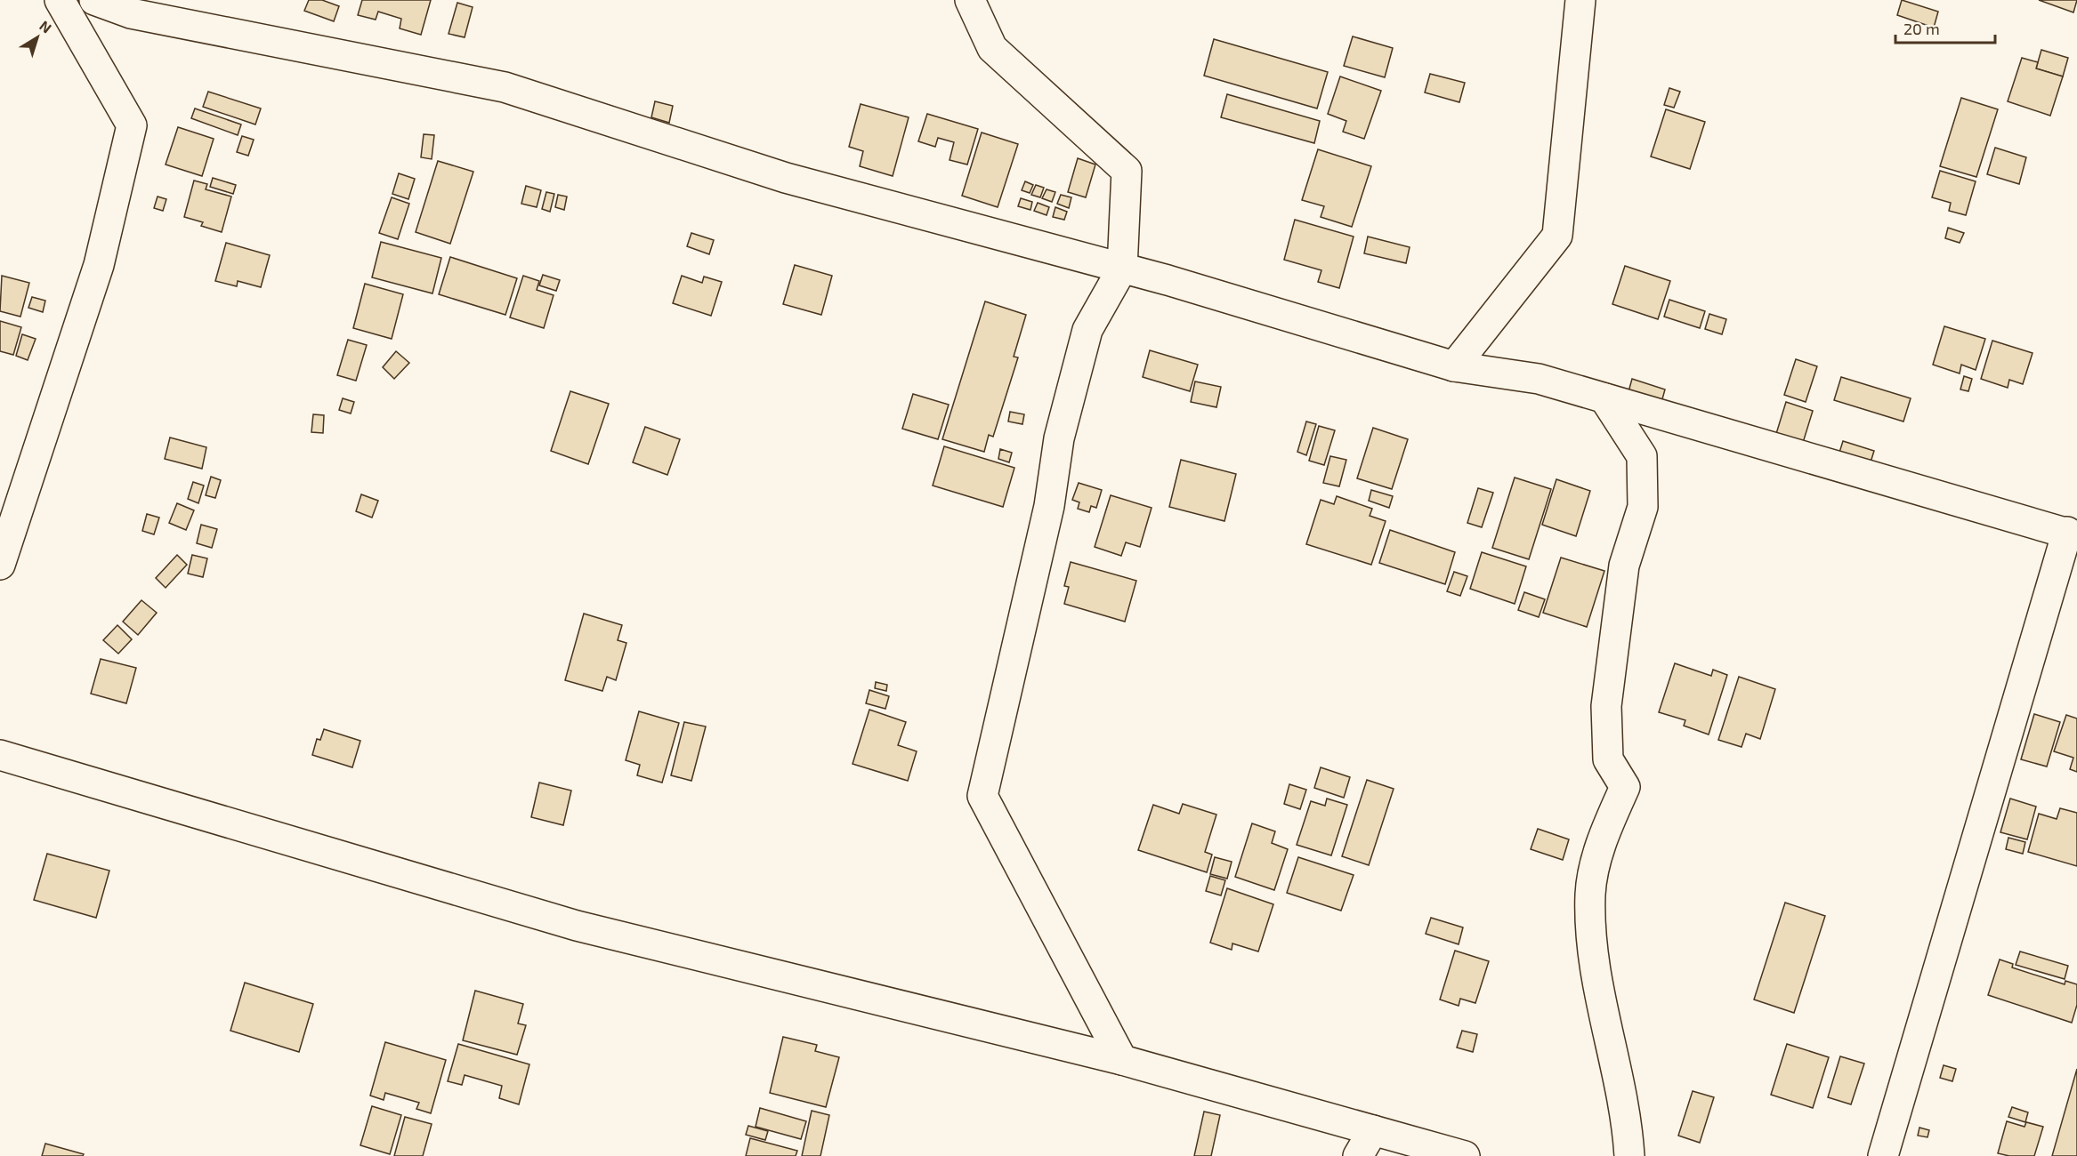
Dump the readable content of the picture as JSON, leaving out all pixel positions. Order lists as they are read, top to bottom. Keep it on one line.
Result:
{"scale_bar":"20 m","north":"top right"}
